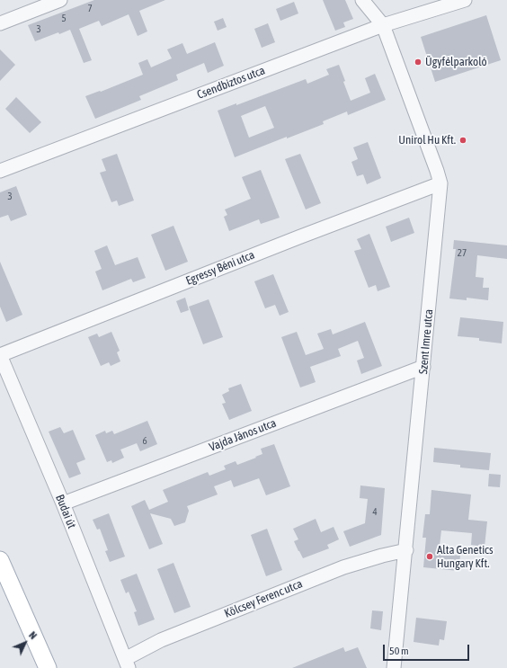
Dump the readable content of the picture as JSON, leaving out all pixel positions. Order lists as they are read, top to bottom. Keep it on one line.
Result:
{"streets":{"street":["Csendbiztos utca","Egressy Béni utca","Szent Imre utca","Vajda János utca","Budai út","Kölcsey Ferenc utca"]},"crossings":[["Csendbiztos utca","Szent Imre utca"],["Egressy Béni utca","Szent Imre utca"],["Egressy Béni utca","Budai út"],["Szent Imre utca","Vajda János utca"],["Szent Imre utca","Kölcsey Ferenc utca"],["Vajda János utca","Budai út"],["Budai út","Kölcsey Ferenc utca"]],"places":["Ügyfélparkoló","Unirol Hu Kft.","Alta Genetics Hungary Kft."],"house_numbers":["7","5","3","3","27","6","4"],"scale_bar":"50 m","north":"top right"}
